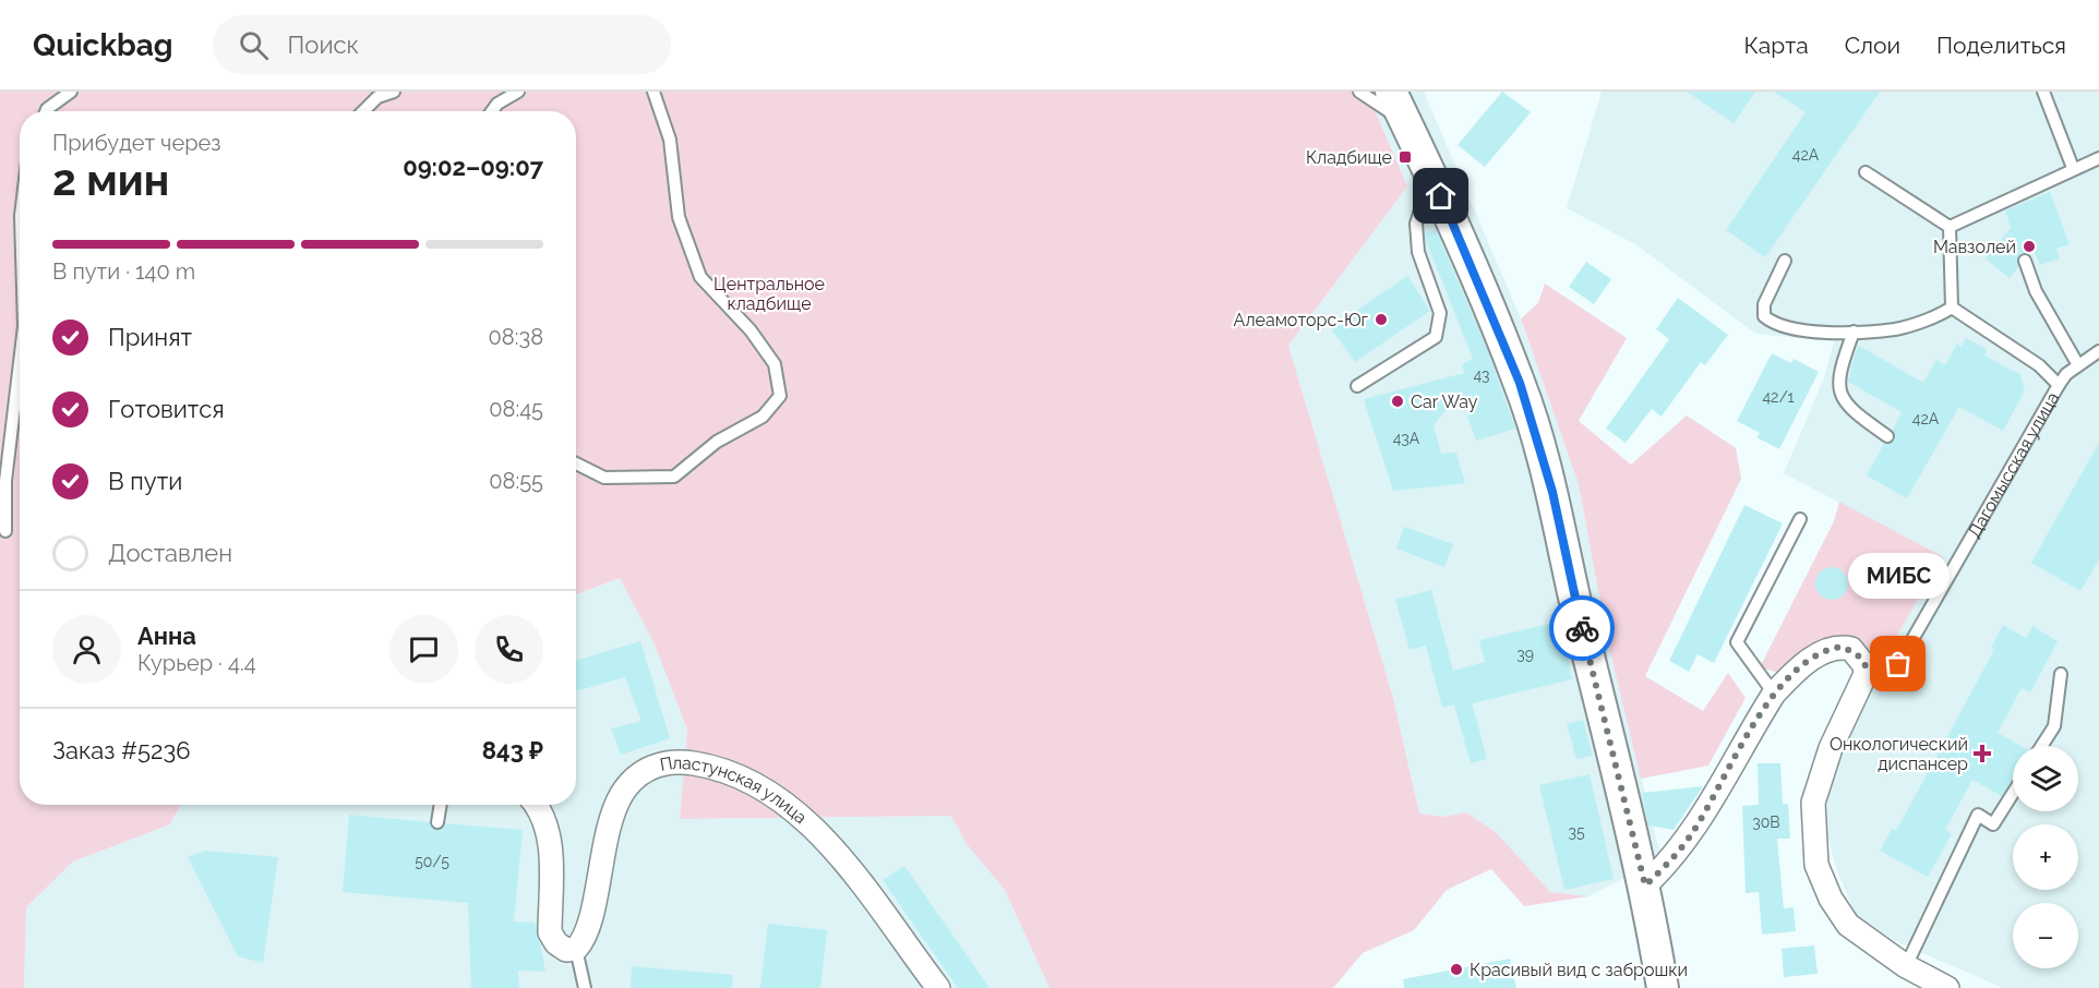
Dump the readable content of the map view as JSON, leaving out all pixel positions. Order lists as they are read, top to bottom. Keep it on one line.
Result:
{"streets":{"street":["Пластунская улица"],"lane":["Дагомысская улица"]},"parks":["Центральное кладбище"],"places":{"transit":["Кладбище"],"other":["Мавзолей","Алеамоторс-Юг","Car Way","МИБС","Красивый вид с заброшки"],"health":["Онкологический диспансер"]},"house_numbers":["42А","43","42/1","42А","43А","39","30В","35","50/5"],"page":{"header":"Quickbag","search":"Поиск","nav":["Карта","Слои","Поделиться"],"heading":["2 мин","Прибудет через","09:02–09:07"],"panel":["Анна","Курьер · 4.4","Заказ #5236","843 ₽"],"bar":"В пути · 140 m","list":[["Принят","08:38"],["Готовится","08:45"],["В пути","08:55"],"Доставлен"],"bubble":"МИБС","map_buttons":["+","−"]}}
